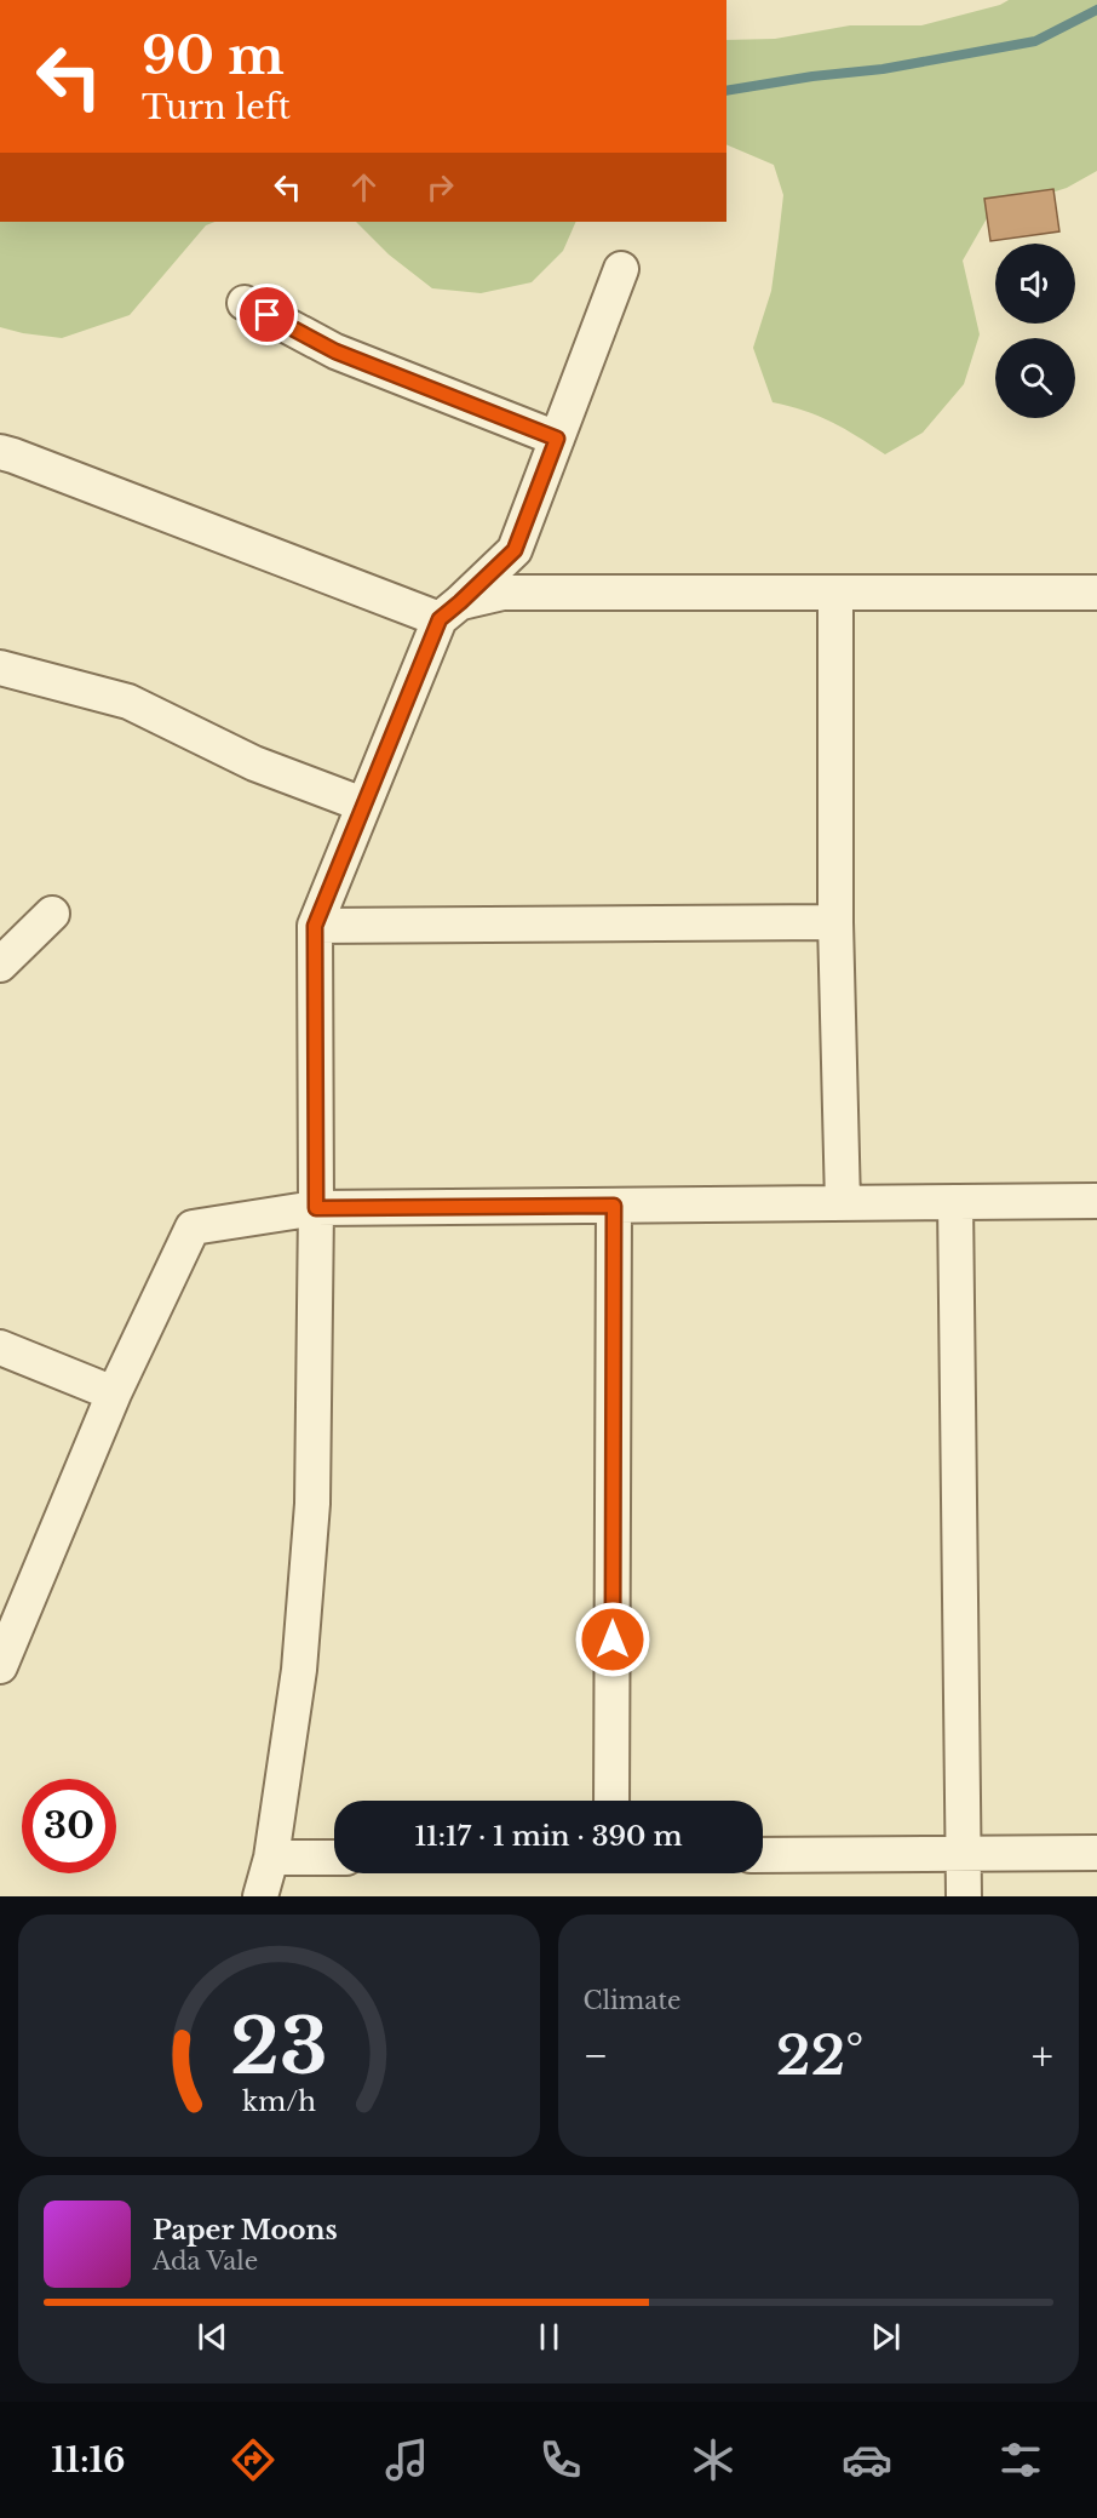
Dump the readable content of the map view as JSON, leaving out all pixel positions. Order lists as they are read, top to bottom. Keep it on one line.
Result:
{"page":{"turn":["90 m","Turn left"],"limit":"30","trip":"11:17 · 1 min · 390 m","tile":"Climate","heat":["−","22°","+"],"song":["Paper Moons","Ada Vale"],"tabs":"11:16","gauge":["23","km/h"]}}
